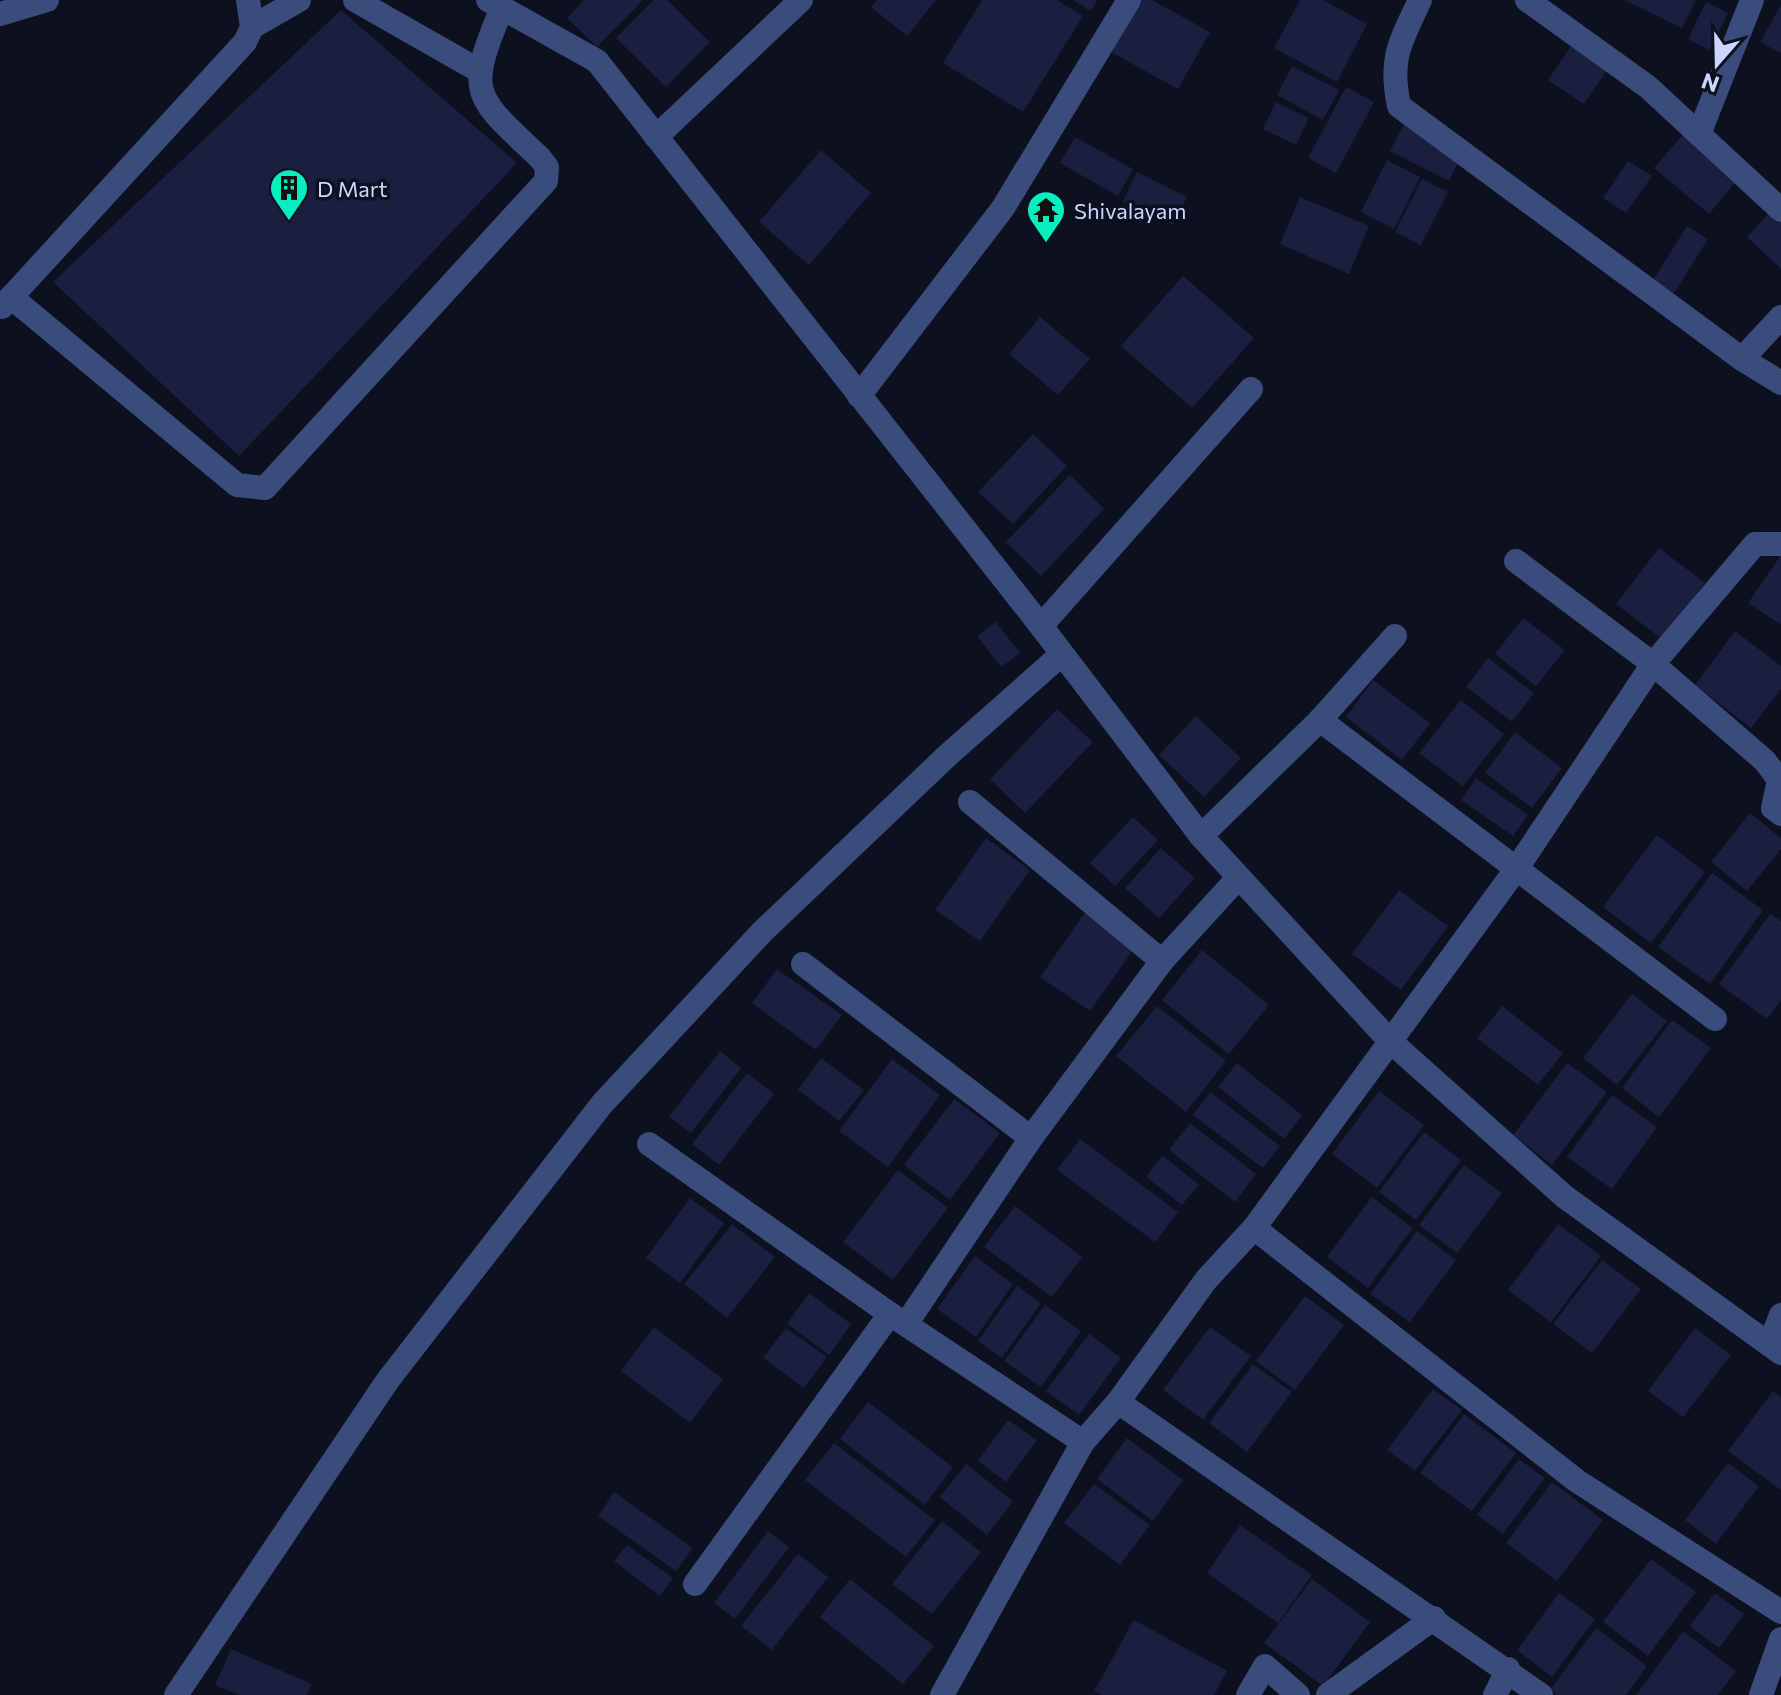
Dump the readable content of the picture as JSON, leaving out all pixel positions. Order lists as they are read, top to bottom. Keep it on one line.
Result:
{"places":{"building":["D Mart"],"temple":["Shivalayam"]},"north":"bottom"}
